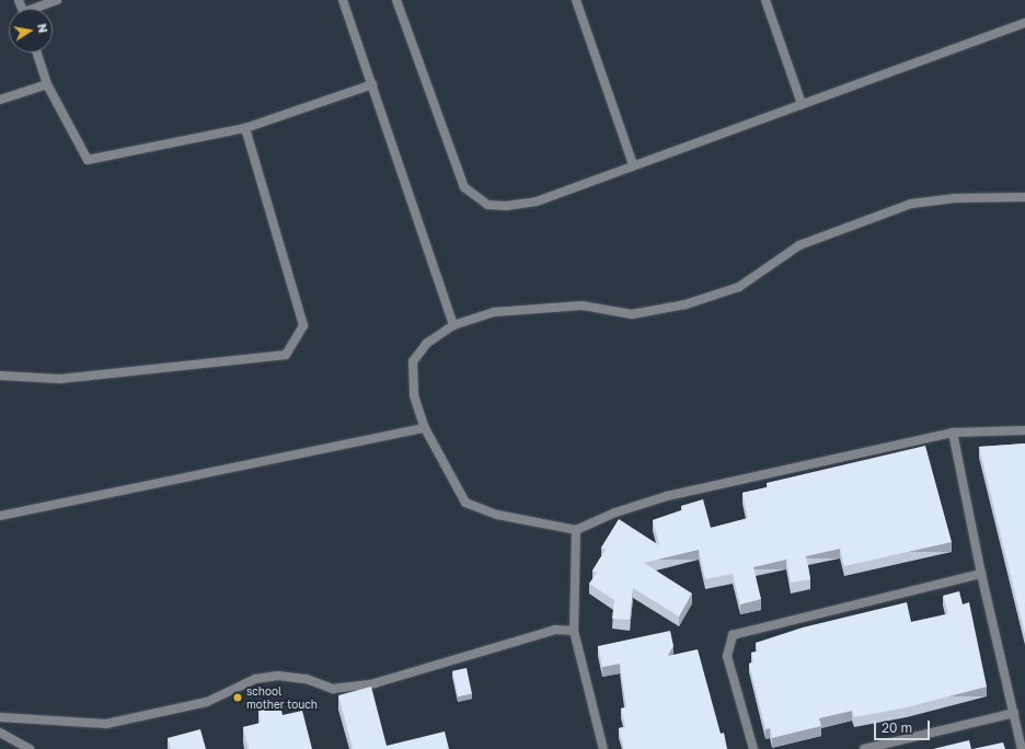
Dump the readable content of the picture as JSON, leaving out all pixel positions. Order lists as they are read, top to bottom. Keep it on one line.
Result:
{"places":["school mother touch"],"scale_bar":"20 m","north":"right"}
